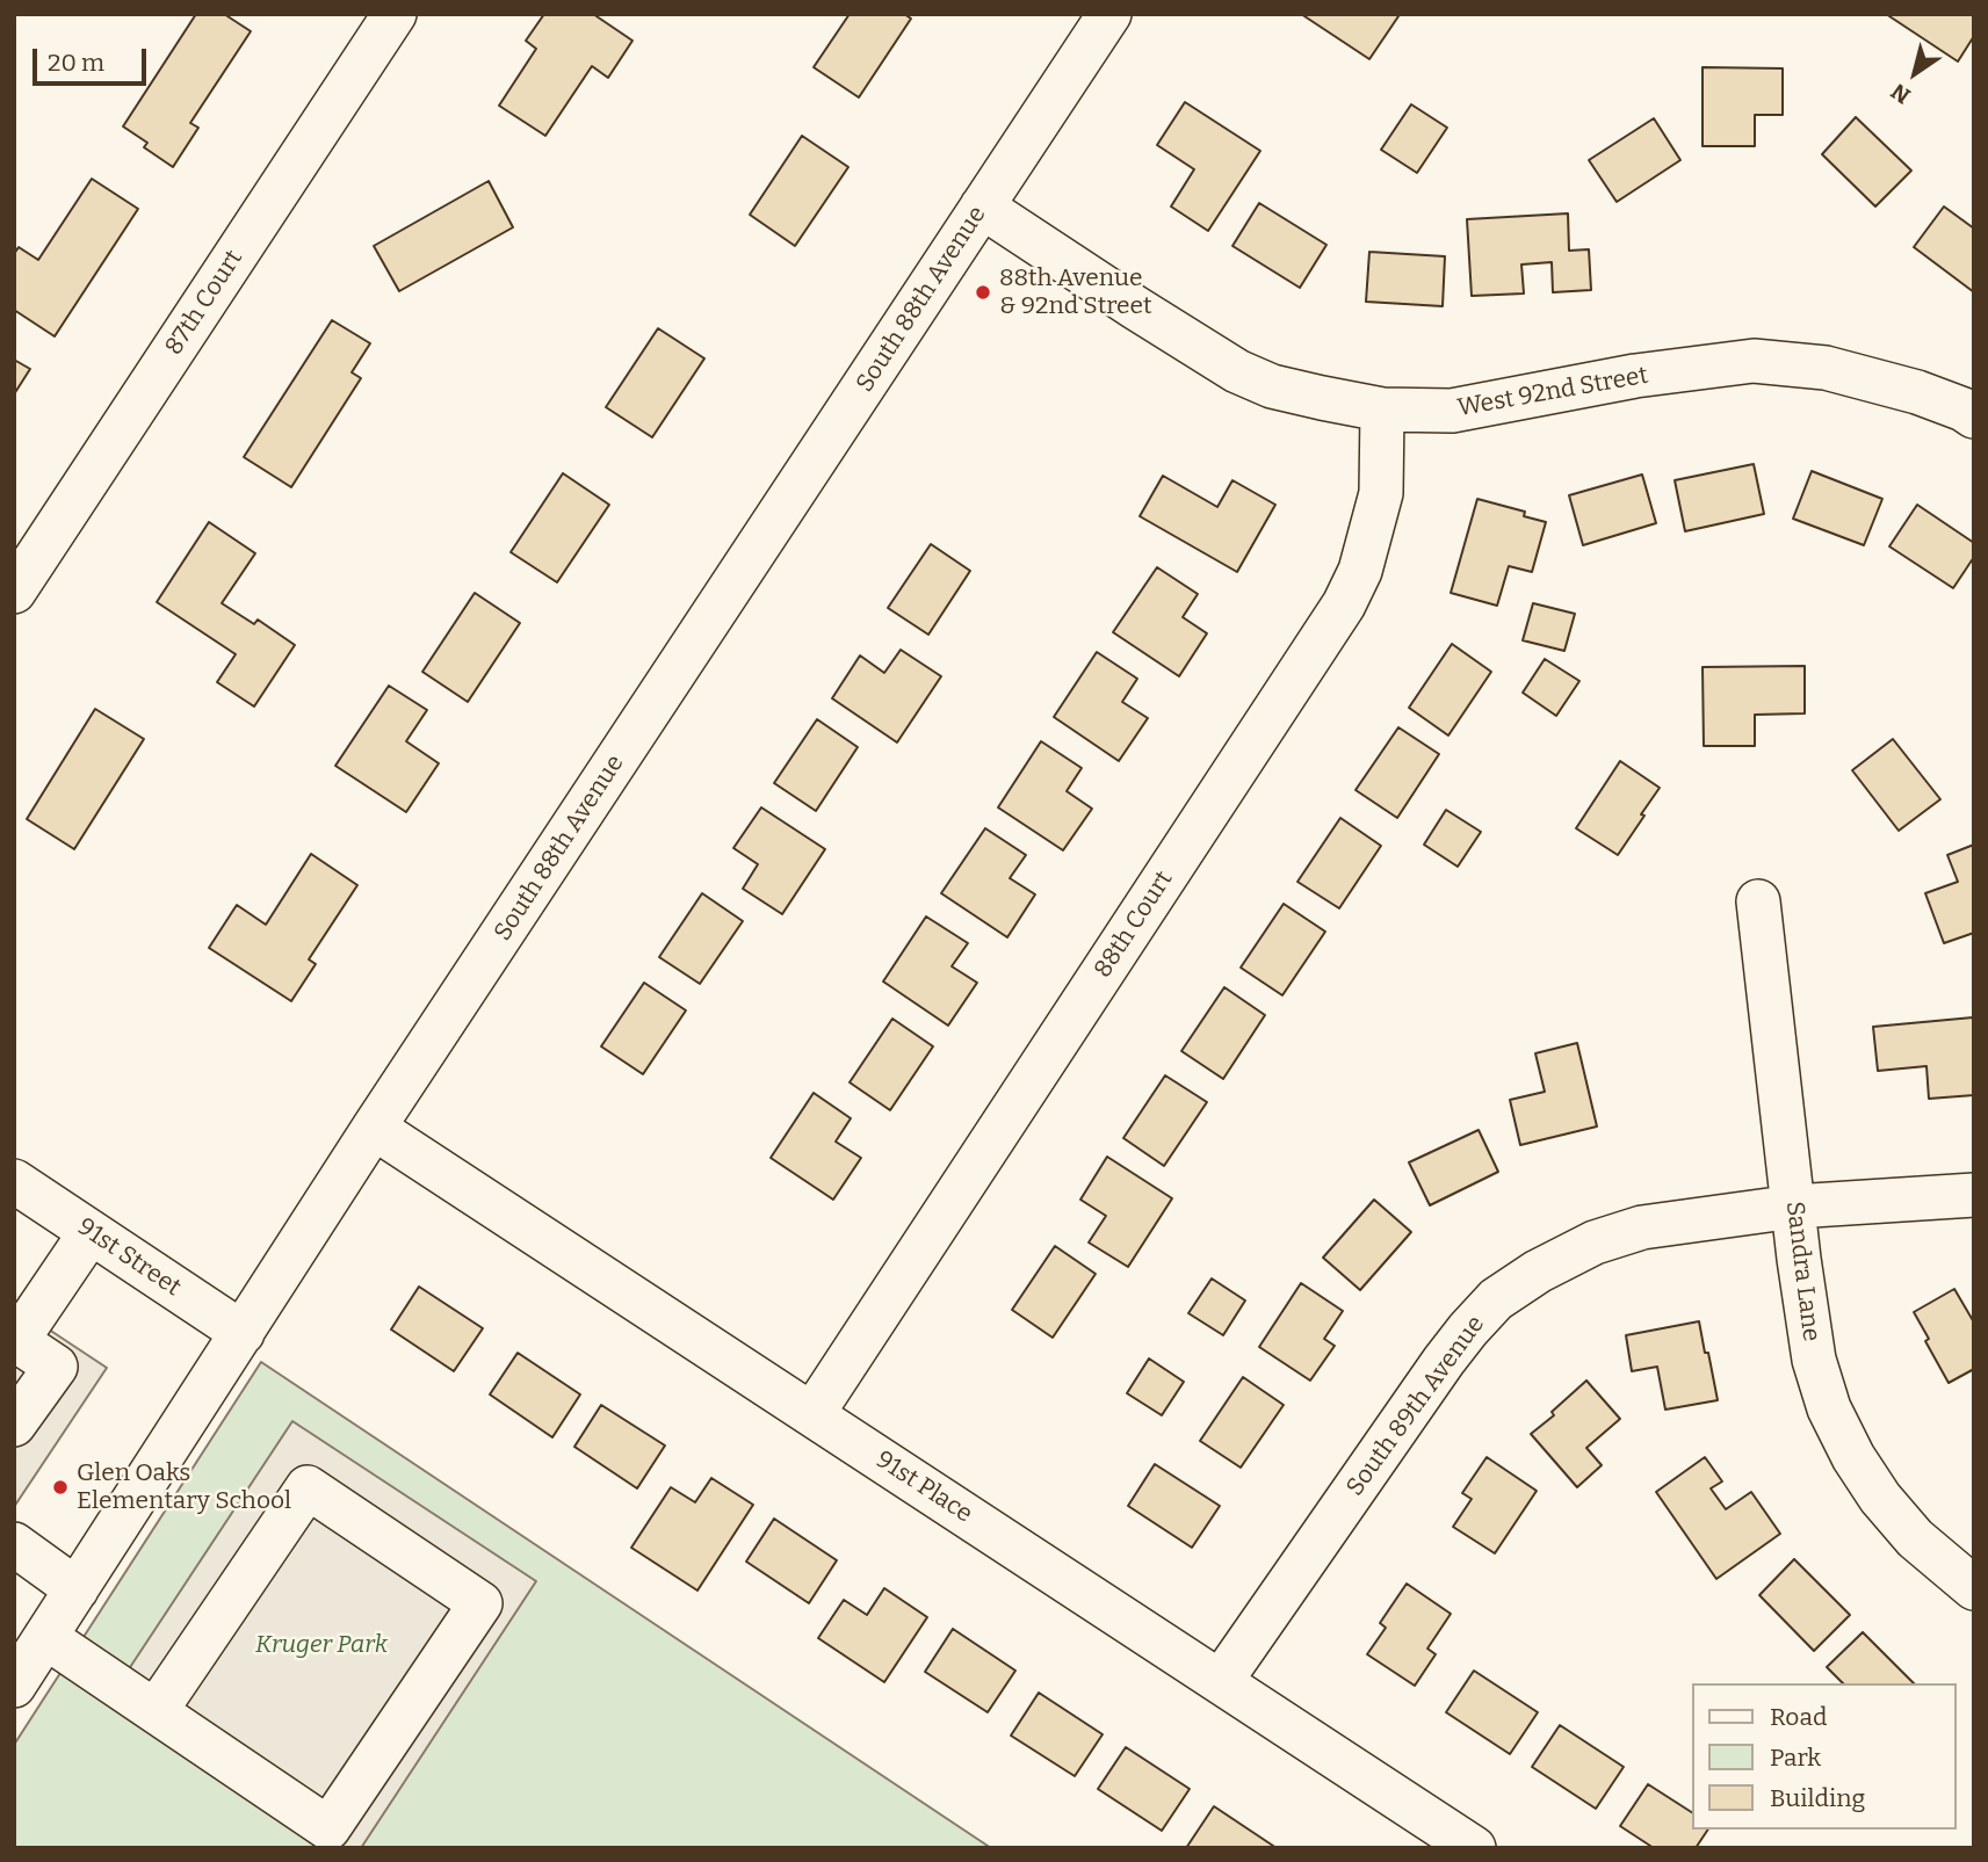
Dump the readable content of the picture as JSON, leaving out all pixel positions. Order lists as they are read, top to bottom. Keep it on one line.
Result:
{"streets":{"street":["South 88th Avenue","87th Court","West 92nd Street","88th Court","91st Street","Sandra Lane","South 89th Avenue","91st Place"]},"crossings":[["South 88th Avenue","West 92nd Street"],["South 88th Avenue","91st Street"],["South 88th Avenue","91st Place"],["West 92nd Street","88th Court"],["88th Court","91st Place"],["Sandra Lane","South 89th Avenue"],["South 89th Avenue","91st Place"]],"parks":["Kruger Park"],"places":["88th Avenue & 92nd Street","Glen Oaks Elementary School"],"legend":["Road","Park","Building"],"scale_bar":"20 m","north":"bottom left"}
